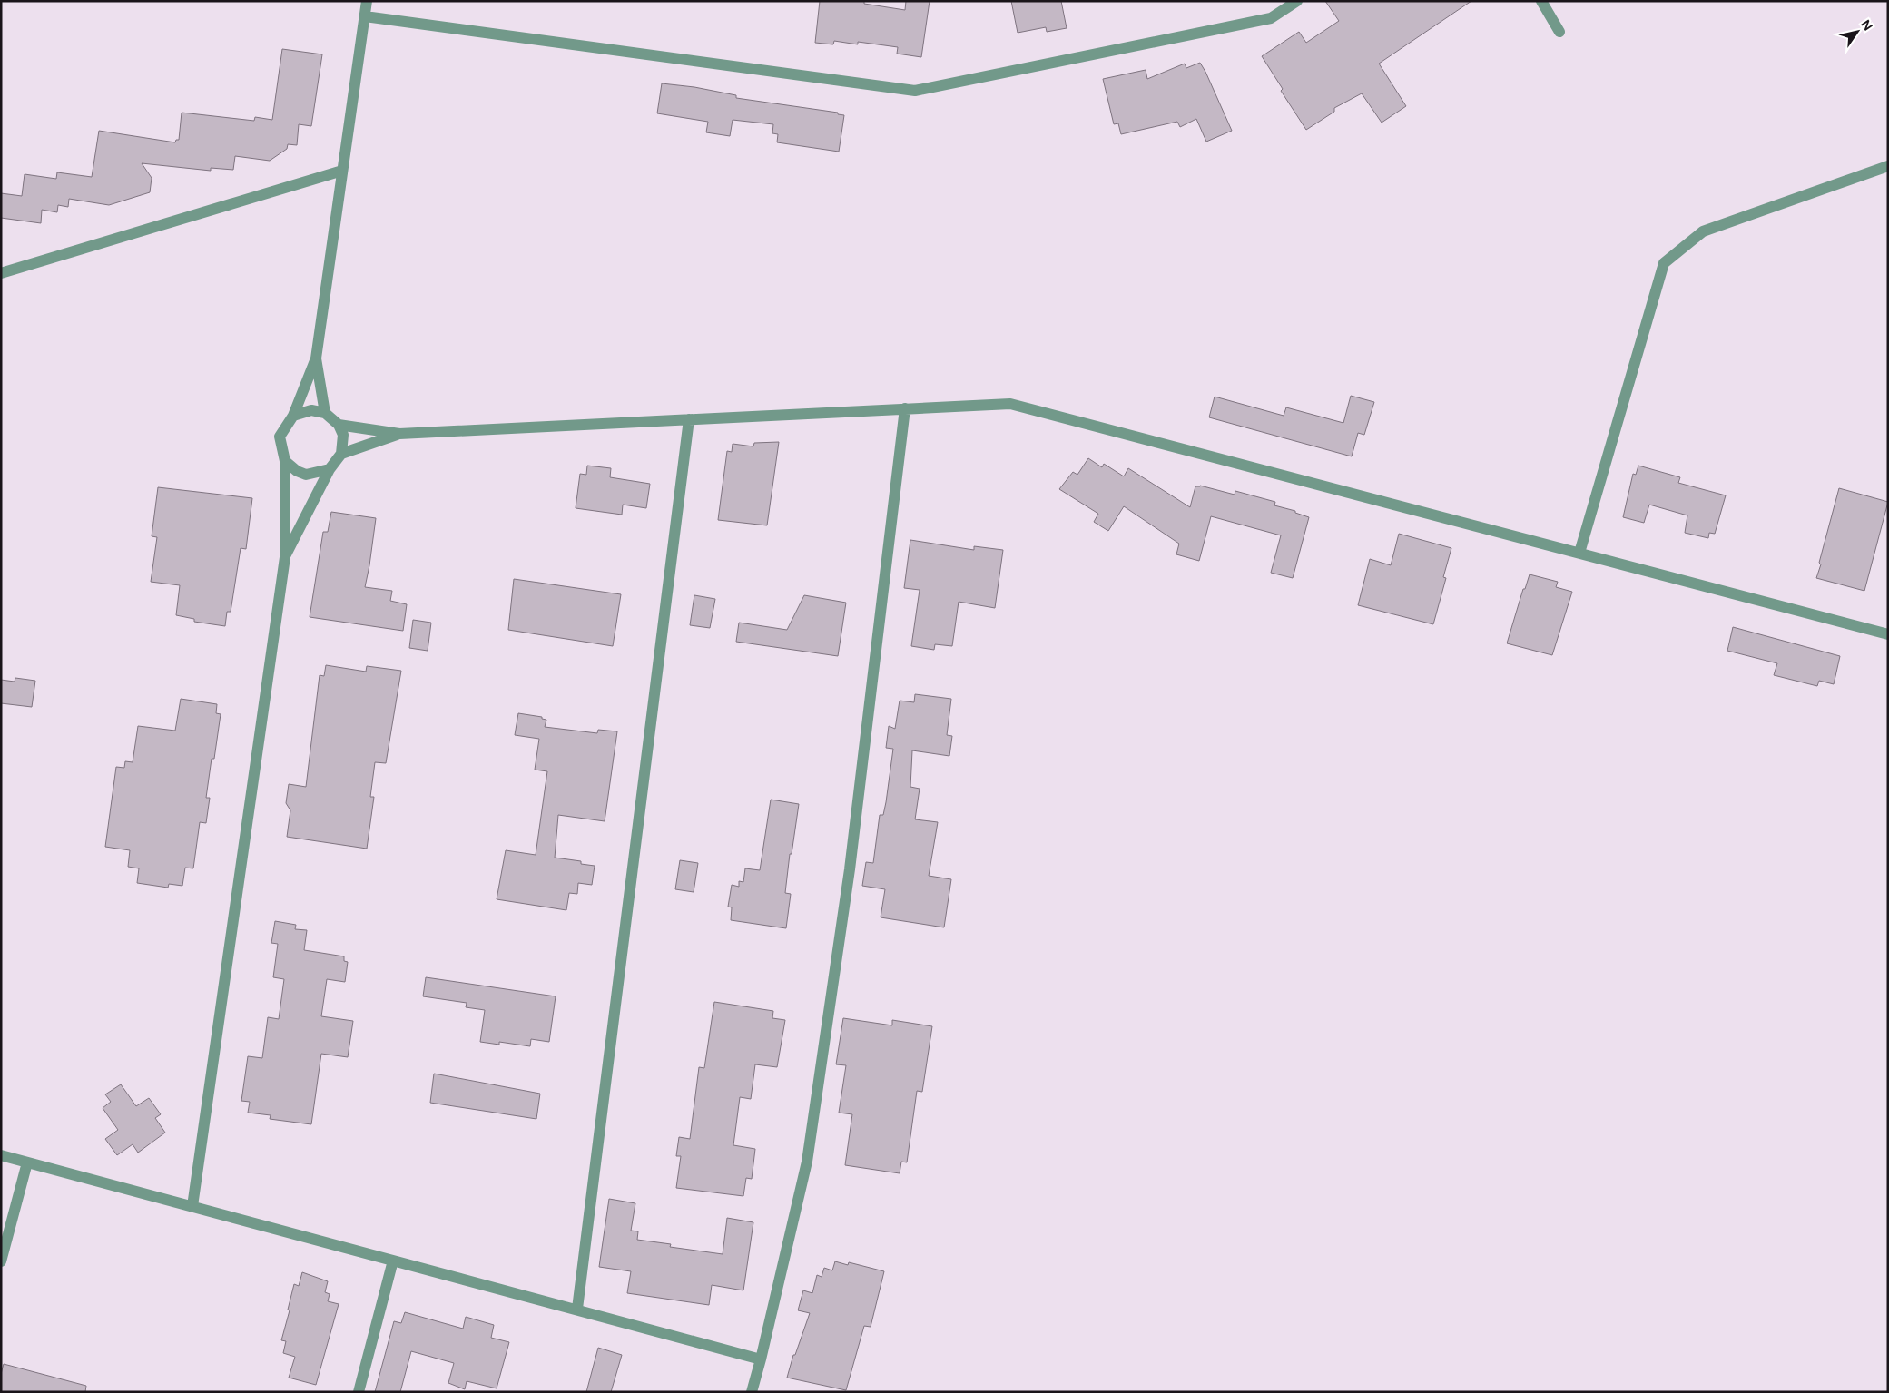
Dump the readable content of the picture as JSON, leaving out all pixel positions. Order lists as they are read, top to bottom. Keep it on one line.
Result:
{"north":"top right"}
